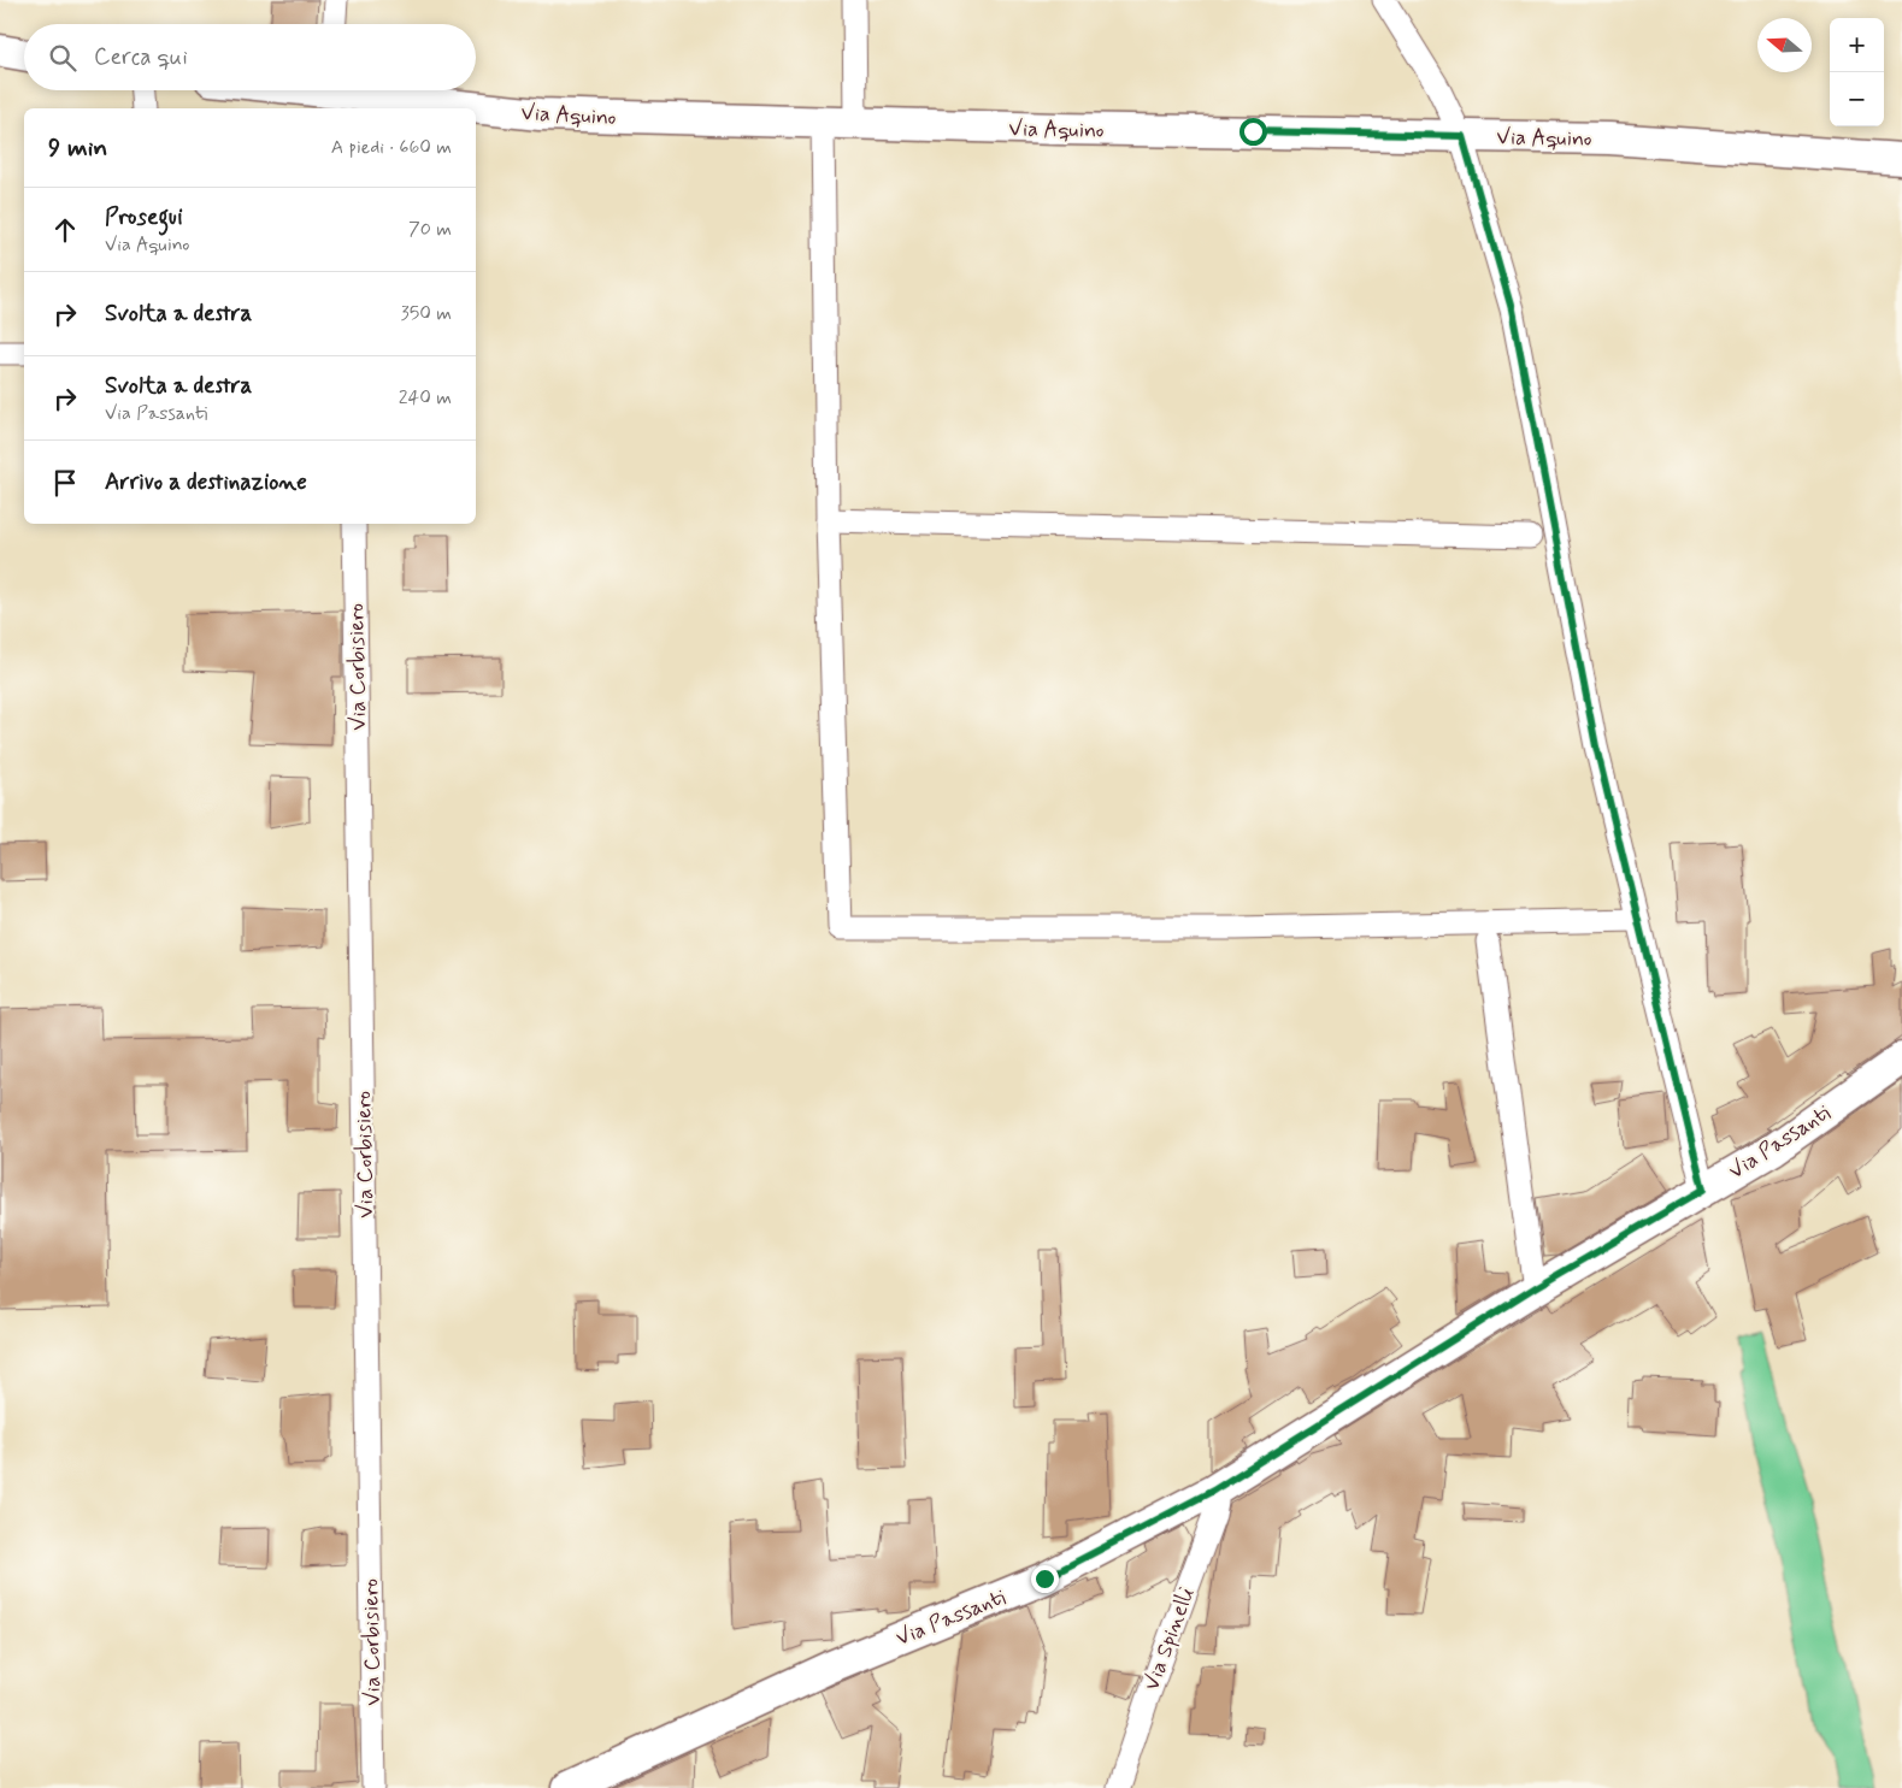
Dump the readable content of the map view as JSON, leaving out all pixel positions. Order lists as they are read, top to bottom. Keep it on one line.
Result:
{"streets":{"street":["Via Aquino","Via Corbisiero","Via Passanti","Via Spinelli"]},"crossings":[["Via Passanti","Via Spinelli"]],"north":"left","page":{"map_buttons":["+","−"],"search":"Cerca qui","heading":["9 min","A piedi · 660 m"],"list":[["Prosegui","Via Aquino","70 m"],["Svolta a destra","350 m"],["Svolta a destra","Via Passanti","240 m"],"Arrivo a destinazione"]}}
